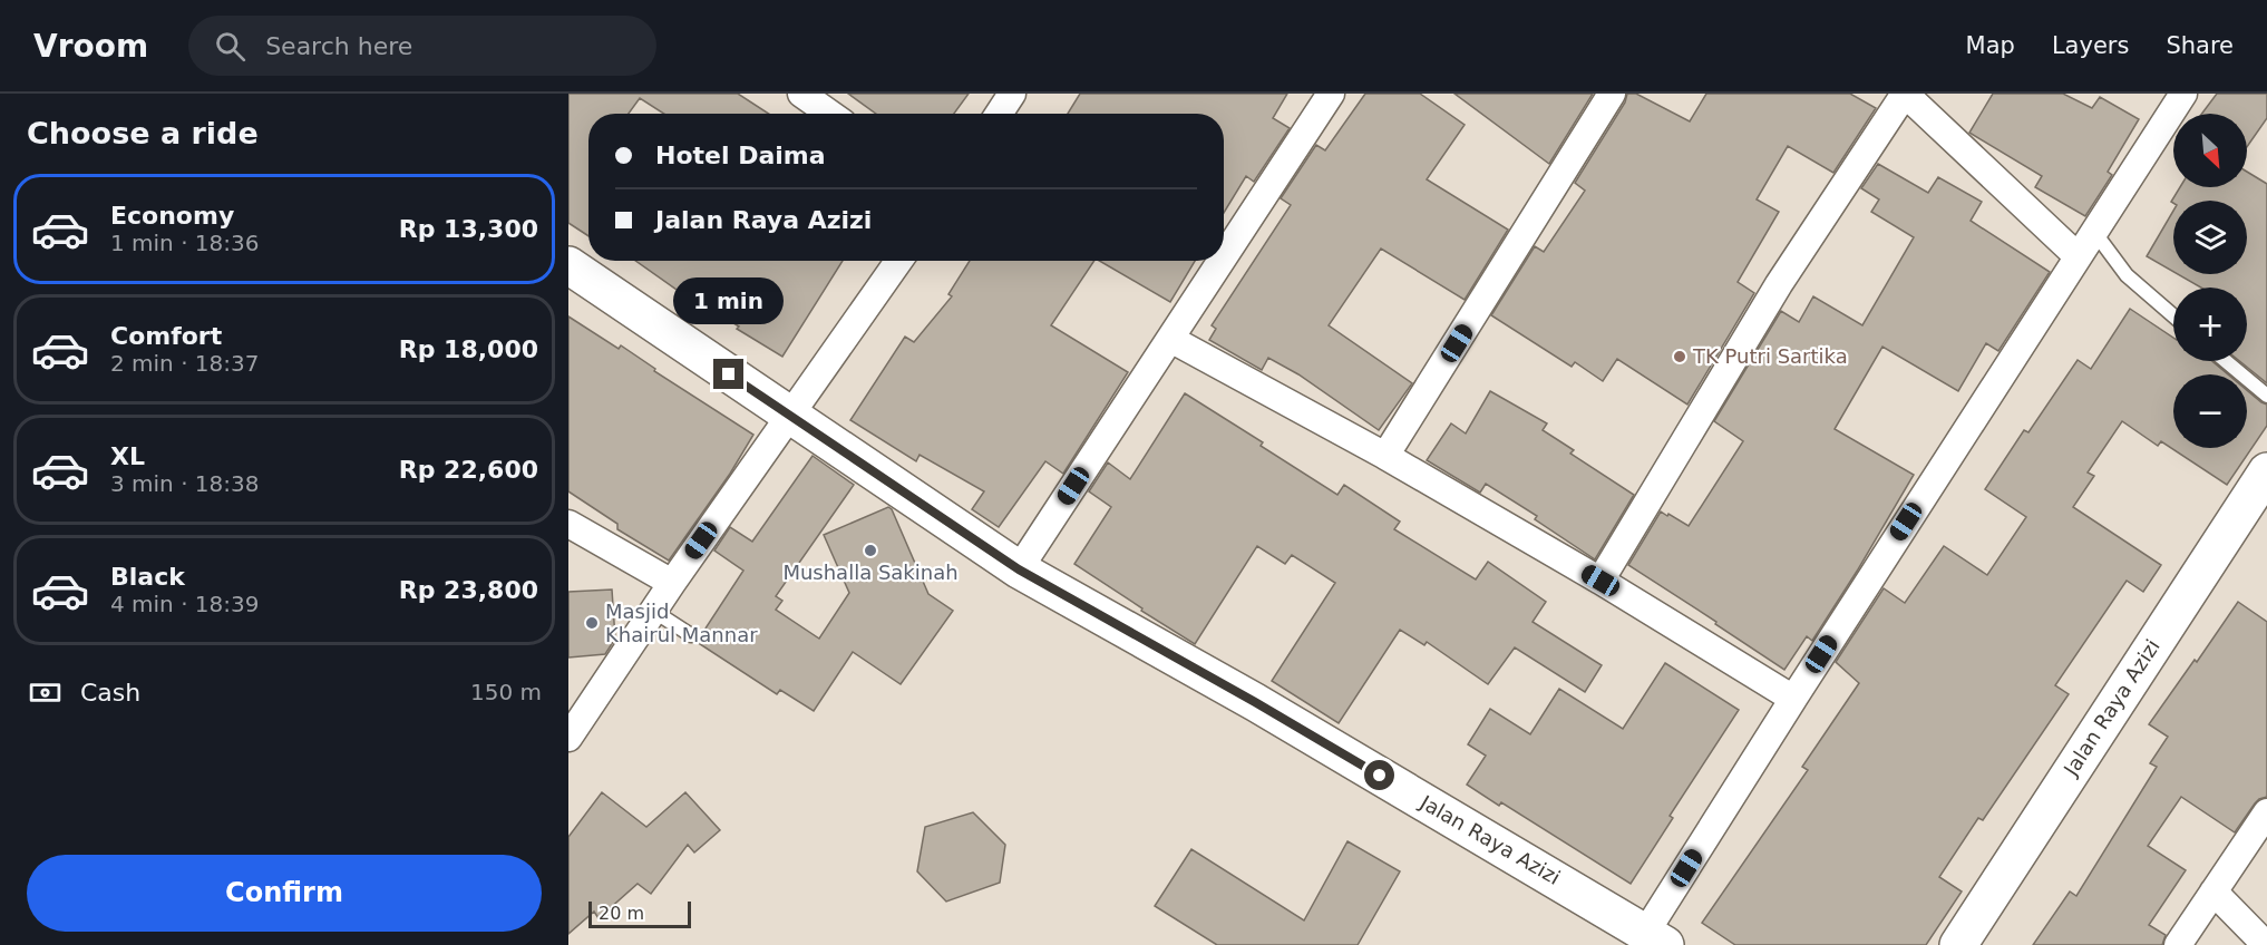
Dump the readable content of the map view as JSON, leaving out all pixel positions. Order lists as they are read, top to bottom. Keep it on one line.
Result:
{"streets":{"street":["Jalan Raya Azizi"]},"places":["TK Putri Sartika","Mushalla Sakinah","Masjid Khairul Mannar"],"scale_bar":"20 m","north":"bottom right","page":{"header":"Vroom","search":"Search here","nav":["Map","Layers","Share"],"heading":"Choose a ride","map_buttons":["+","−"],"banner":["Hotel Daima","Jalan Raya Azizi"],"list":[{"name":"Economy","note":"1 min · 18:36","value":"Rp 13,300"},{"name":"Comfort","note":"2 min · 18:37","value":"Rp 18,000"},{"name":"XL","note":"3 min · 18:38","value":"Rp 22,600"},{"name":"Black","note":"4 min · 18:39","value":"Rp 23,800"}],"bubble":"1 min","pay":["Cash","150 m"],"buttons":"Confirm","scale":"20 m"}}
